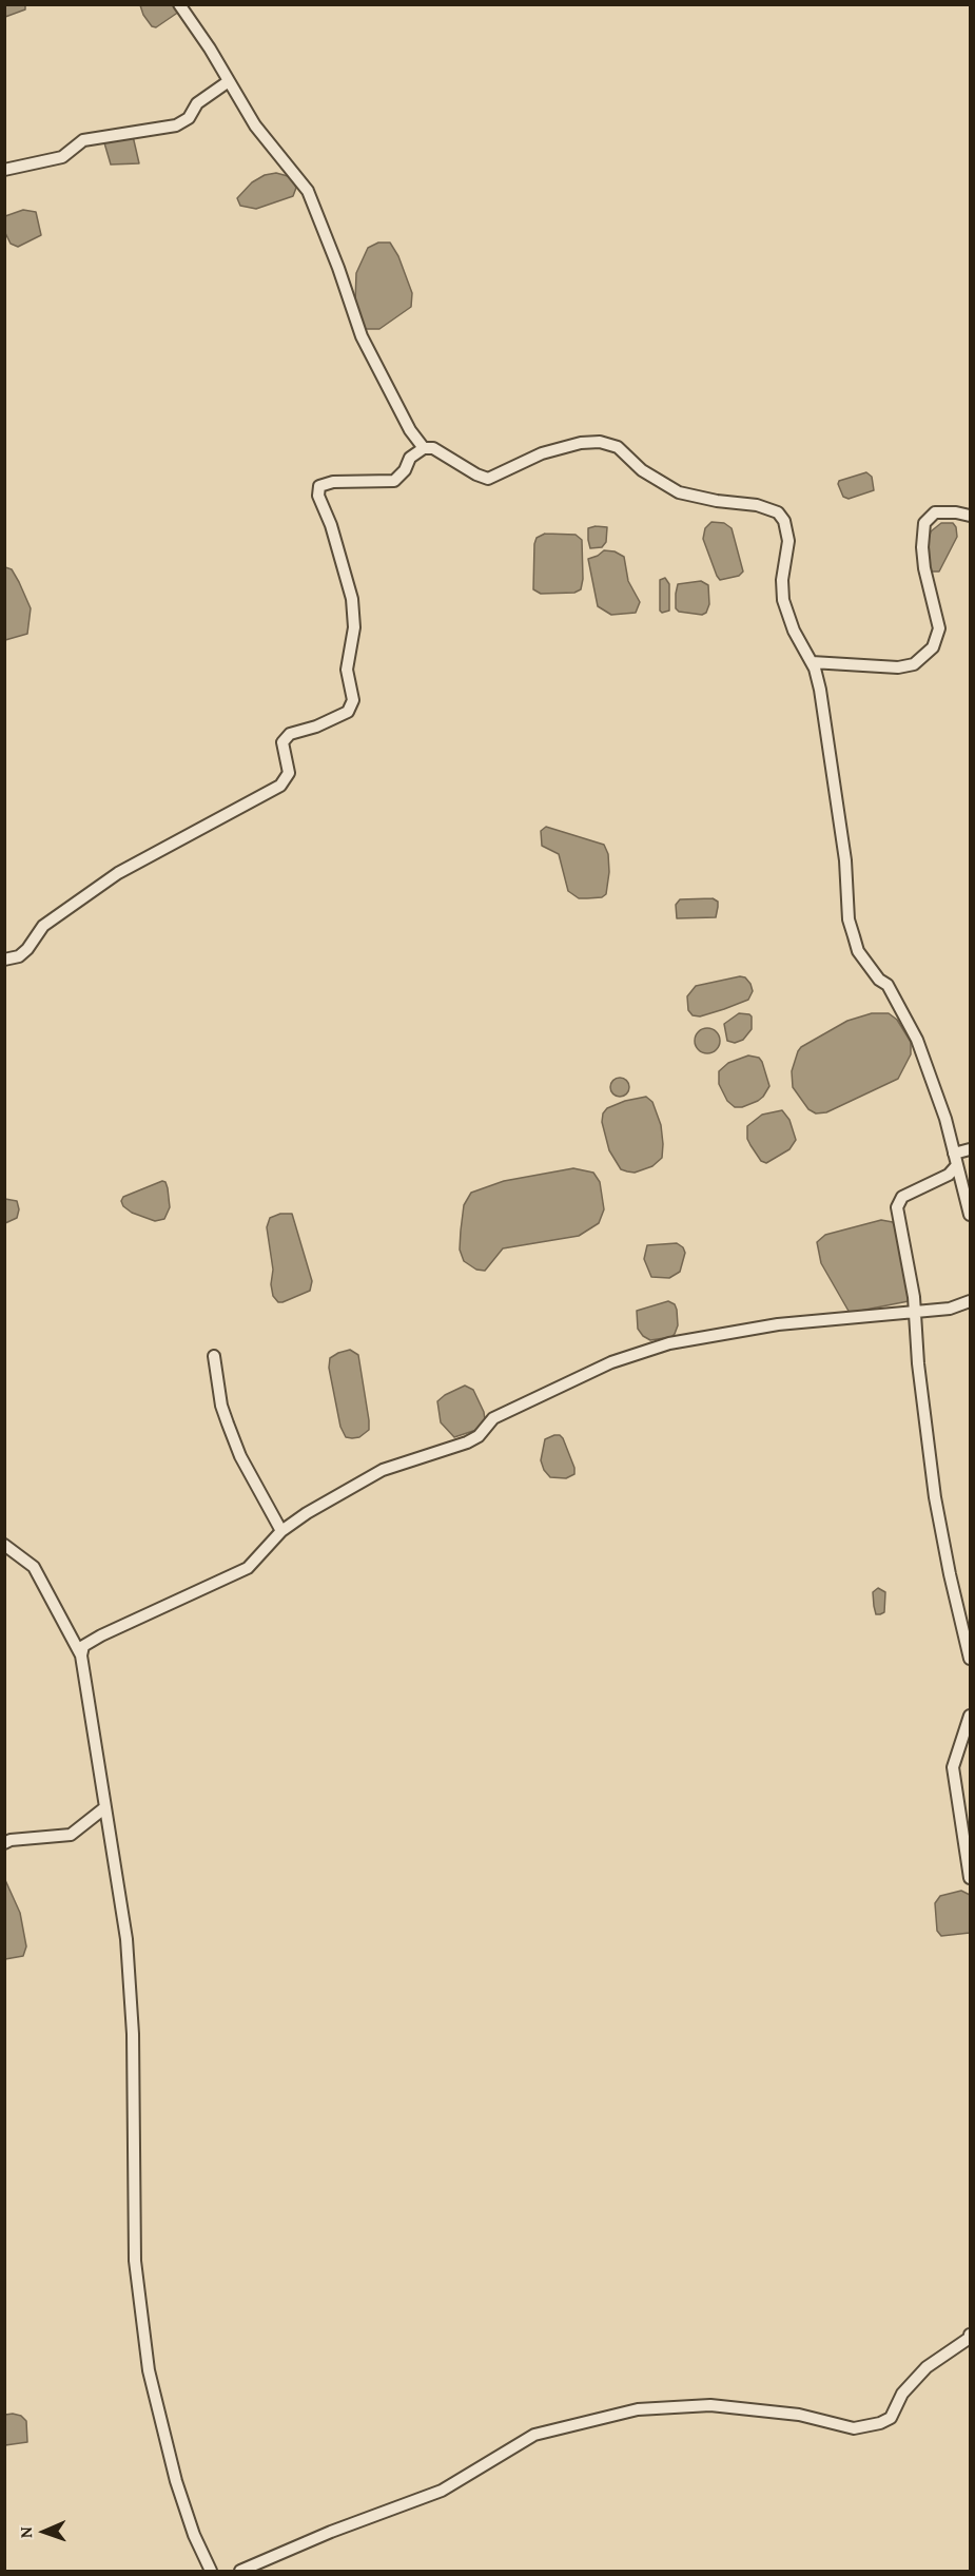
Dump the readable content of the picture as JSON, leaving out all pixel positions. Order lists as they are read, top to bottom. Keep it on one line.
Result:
{"north":"left"}
